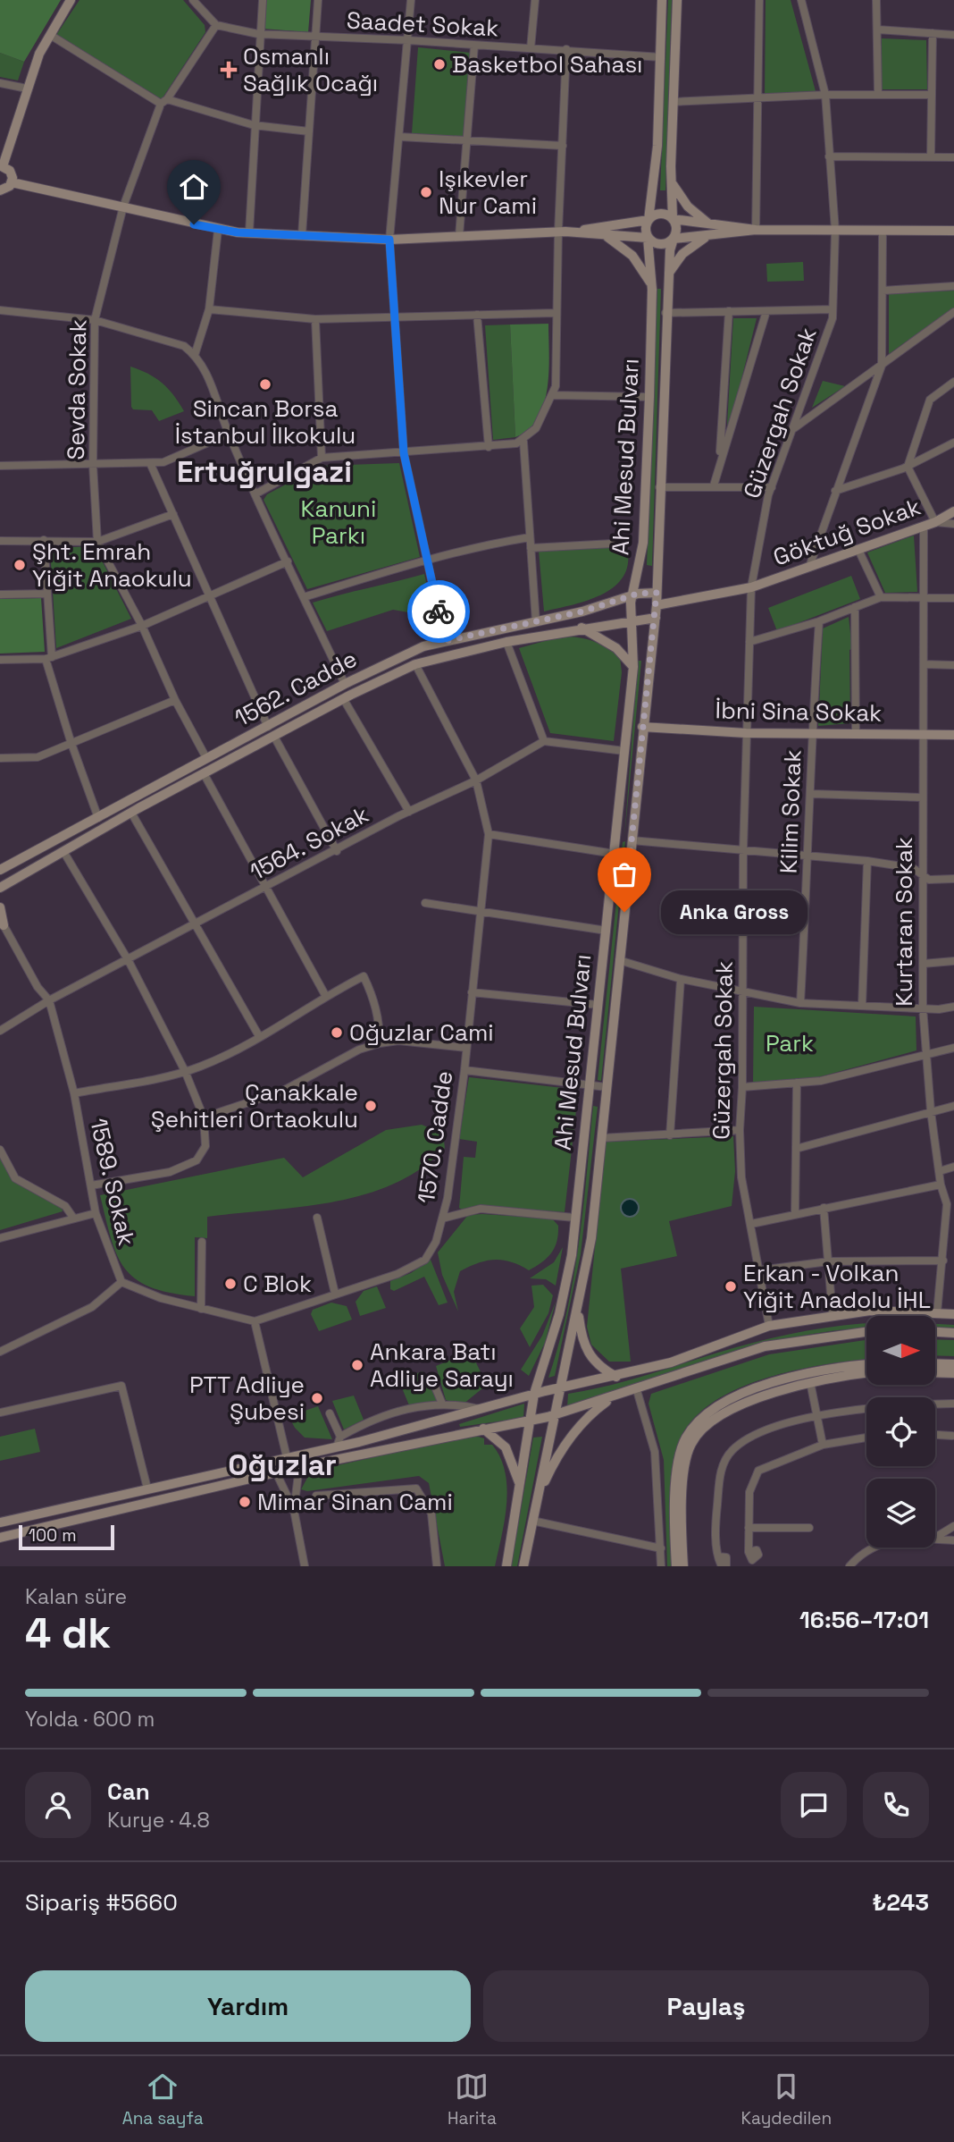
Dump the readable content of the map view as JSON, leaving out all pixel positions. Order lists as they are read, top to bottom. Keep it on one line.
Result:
{"streets":{"main road":["Ahi Mesud Bulvarı","Göktuğ Sokak","1562. Cadde","İbni Sina Sokak"],"street":["Saadet Sokak","Sevda Sokak","Güzergah Sokak","Kilim Sokak","1564. Sokak","Kurtaran Sokak","1570. Cadde","1589. Sokak"]},"crossings":[["Saadet Sokak","Sevda Sokak"],["Saadet Sokak","Ahi Mesud Bulvarı"],["Sevda Sokak","1562. Cadde"],["Güzergah Sokak","Göktuğ Sokak"],["Güzergah Sokak","İbni Sina Sokak"],["Ahi Mesud Bulvarı","Göktuğ Sokak"],["Ahi Mesud Bulvarı","1562. Cadde"],["Ahi Mesud Bulvarı","İbni Sina Sokak"],["Göktuğ Sokak","Kurtaran Sokak"],["1562. Cadde","1570. Cadde"],["İbni Sina Sokak","Kilim Sokak"],["İbni Sina Sokak","Kurtaran Sokak"],["1564. Sokak","1570. Cadde"],["1564. Sokak","1589. Sokak"],["1570. Cadde","1589. Sokak"]],"districts":["Ertuğrulgazi","Oğuzlar"],"parks":["Kanuni Parkı","Park"],"places":{"other":["Basketbol Sahası","Işıkevler Nur Cami","Sincan Borsa İstanbul İlkokulu","Şht. Emrah Yiğit Anaokulu","Anka Gross","Oğuzlar Cami","Çanakkale Şehitleri Ortaokulu","C Blok","Erkan - Volkan Yiğit Anadolu İHL","Ankara Batı Adliye Sarayı","PTT Adliye Şubesi","Mimar Sinan Cami"],"health":["Osmanlı Sağlık Ocağı"]},"scale_bar":"100 m","north":"right","page":{"bubble":"Anka Gross","scale":"100 m","heading":["4 dk","Kalan süre","16:56–17:01"],"panel":["Can","Kurye · 4.8","Sipariş #5660","₺243"],"bar":"Yolda · 600 m","buttons":["Yardım","Paylaş"],"tabs":["Ana sayfa","Harita","Kaydedilen"]}}
